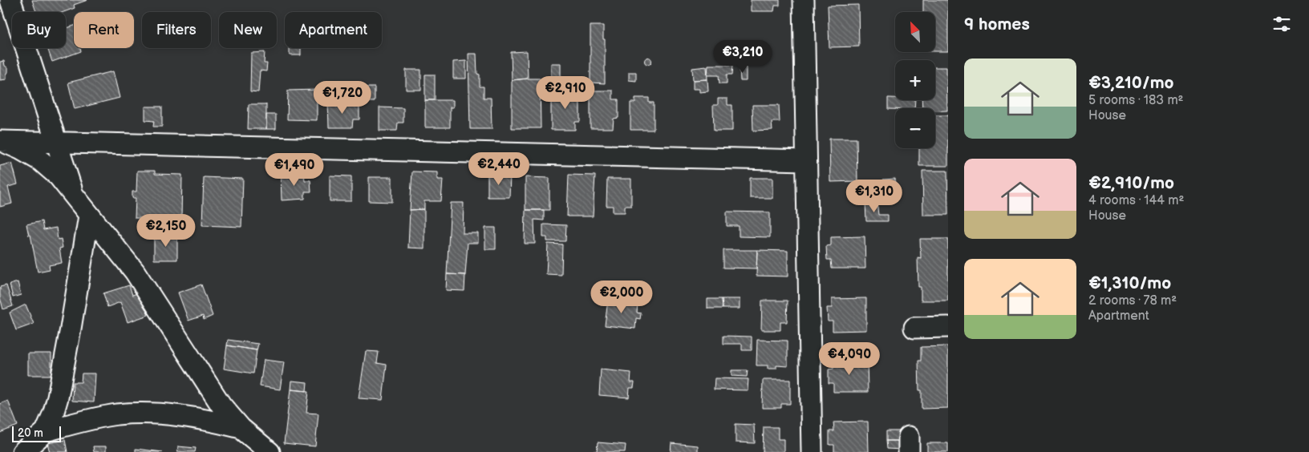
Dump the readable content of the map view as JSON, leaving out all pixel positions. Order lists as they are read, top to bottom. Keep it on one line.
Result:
{"scale_bar":"20 m","north":"top left","page":{"heading":"9 homes","map_buttons":["+","−"],"chip":["Buy","Rent","Filters","New","Apartment"],"price":["€3,210","€2,910","€1,720","€2,440","€1,490","€1,310","€2,150","€2,000","€4,090"],"list":[{"name":"€3,210/mo","note":"5 rooms · 183 m² · House"},{"name":"€2,910/mo","note":"4 rooms · 144 m² · House"},{"name":"€1,310/mo","note":"2 rooms · 78 m² · Apartment"}],"scale":"20 m"}}
